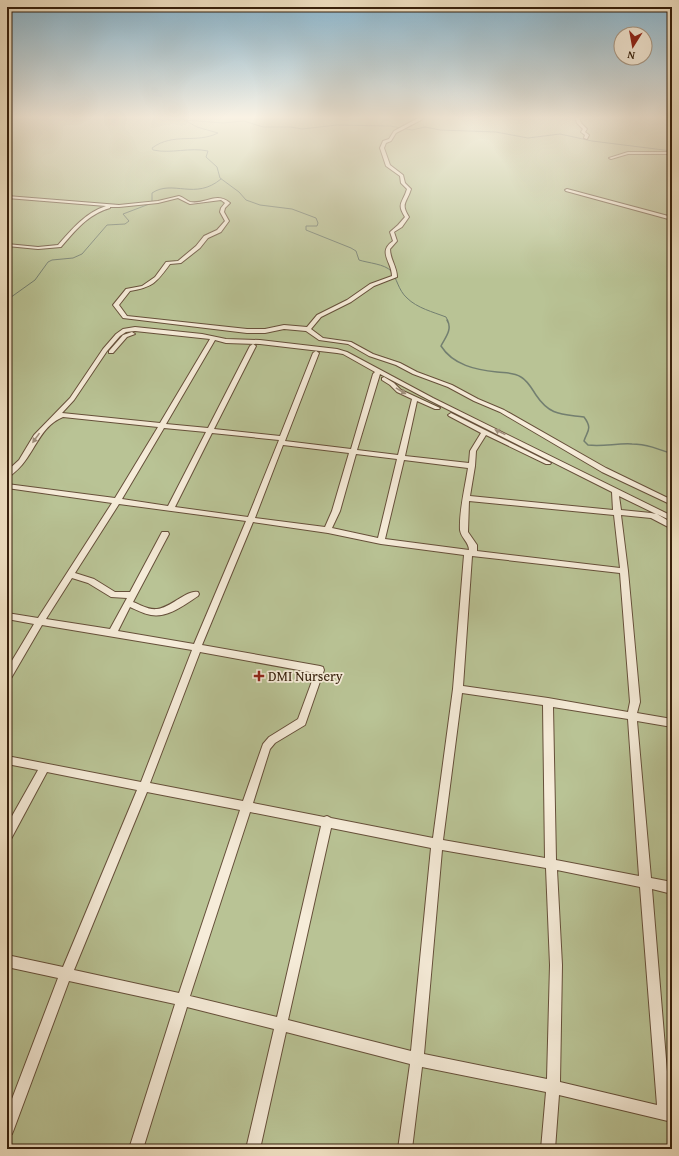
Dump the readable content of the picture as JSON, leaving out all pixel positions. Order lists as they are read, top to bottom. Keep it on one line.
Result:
{"places":{"health":["DMI Nursery"]},"north":"bottom"}
